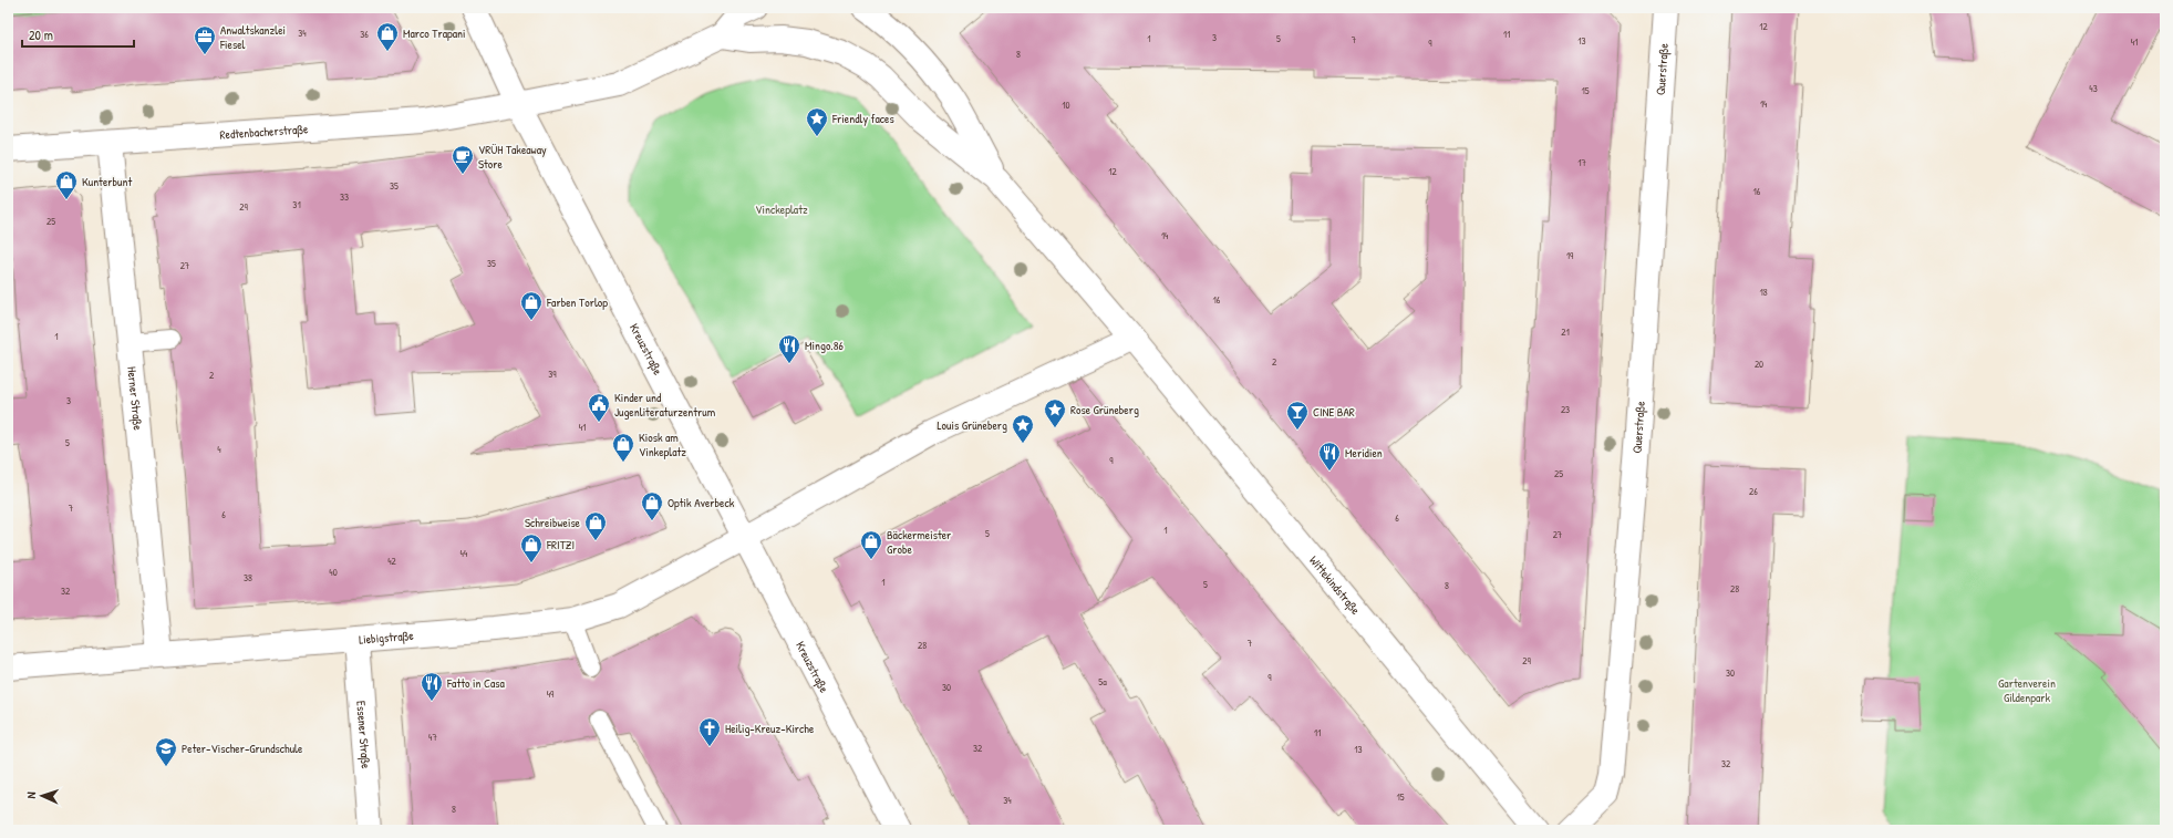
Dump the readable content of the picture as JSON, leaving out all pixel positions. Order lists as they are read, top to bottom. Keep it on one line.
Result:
{"streets":{"street":["Querstraße","Redtenbacherstraße","Kreuzstraße","Herner Straße","Wittekindstraße","Liebigstraße","Essener Straße"]},"crossings":[["Redtenbacherstraße","Kreuzstraße"],["Redtenbacherstraße","Herner Straße"],["Kreuzstraße","Liebigstraße"],["Herner Straße","Liebigstraße"],["Liebigstraße","Essener Straße"]],"parks":["Vinckeplatz","Gartenverein Gildenpark"],"places":{"shop":["Marco Trapani","Kunterbunt","Farben Torlop","Kiosk am Vinkeplatz","Optik Averbeck","Schreibweise","Bäckermeister Grobe","FRITZI"],"office":["Anwaltskanzlei Fiesel"],"place":["Friendly faces","Rose Grüneberg","Louis Grüneberg"],"cafe":["VRÜH Takeaway Store"],"restaurant":["Mingo.86","Meridien","Fatto in Casa"],"public building":["Kinder und Jugenliteraturzentrum"],"bar":["CINE BAR"],"church":["Heilig-Kreuz-Kirche"],"school or university":["Peter-Vischer-Grundschule"]},"house_numbers":["12","34","36","11","3","1","5","7","13","41","9","8","43","15","14","10","17","12","35","16","33","31","29","25","14","19","35","27","18","16","21","1","2","20","39","2","3","23","41","5","4","9","25","26","7","6","6","1","5","27","44","42","40","38","1","5","8","28","32","7","28","29","30","9","5a","30","49","11","47","32","13","32","15","34","8"],"scale_bar":"20 m","north":"left"}
